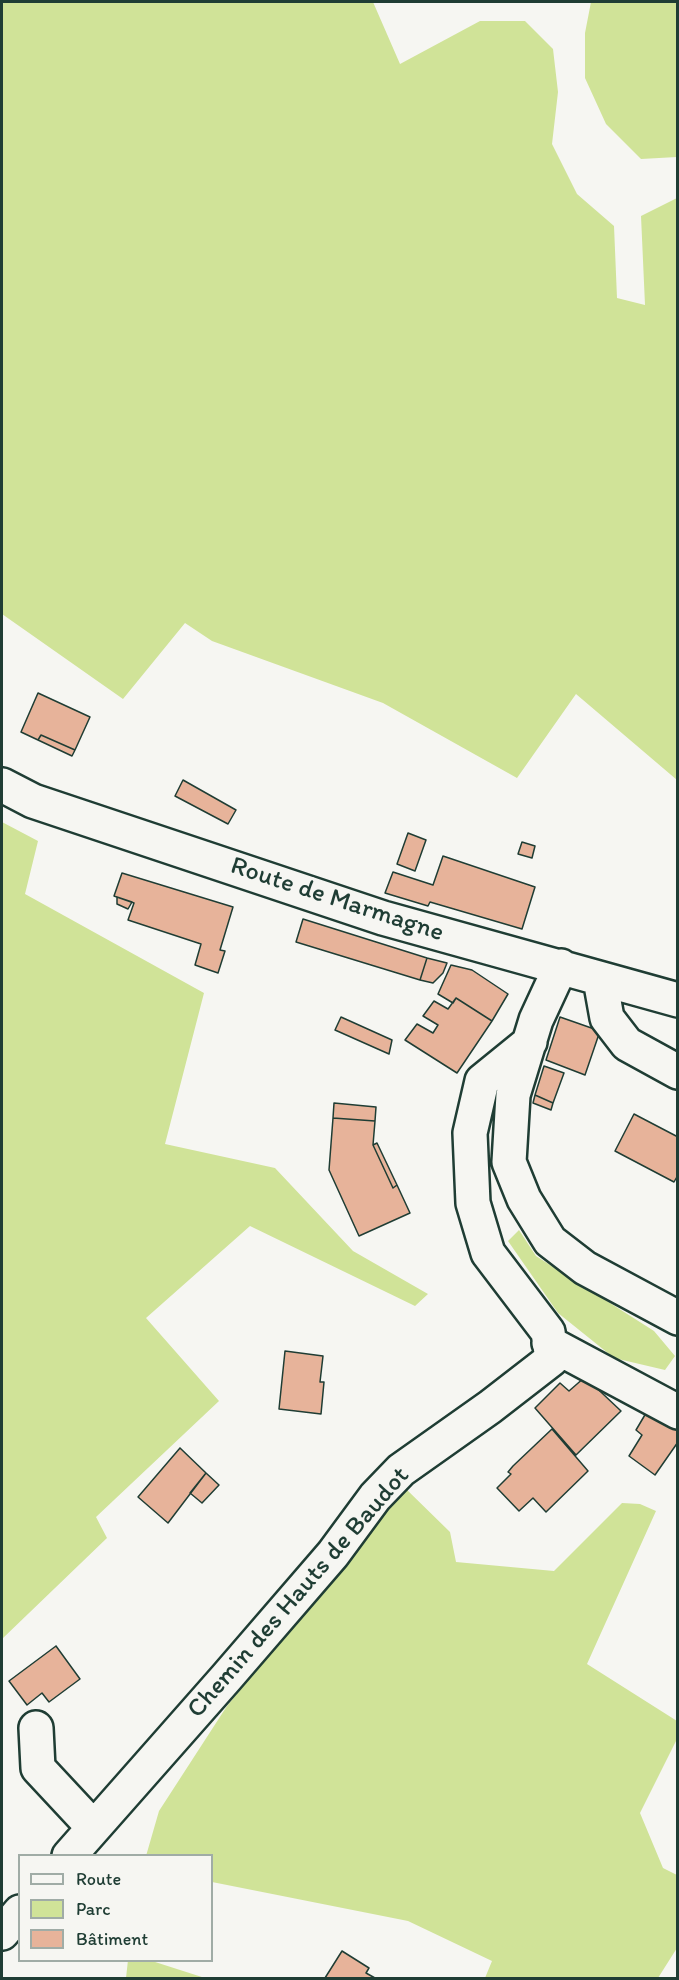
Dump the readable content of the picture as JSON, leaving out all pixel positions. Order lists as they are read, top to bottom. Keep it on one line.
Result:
{"streets":{"street":["Route de Marmagne","Chemin des Hauts de Baudot"]},"legend":["Route","Parc","Bâtiment"]}
